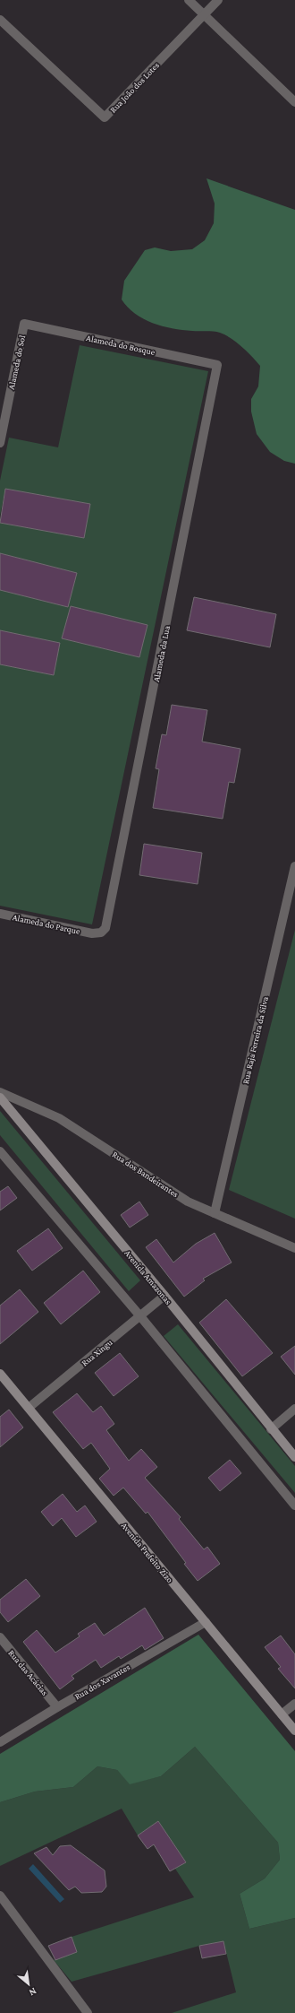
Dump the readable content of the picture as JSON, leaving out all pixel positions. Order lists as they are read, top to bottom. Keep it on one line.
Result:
{"streets":{"main road":["Avenida Amazonas","Avenida Prefeito Zizo"],"street":["Rua João dos Lotes","Alameda do Bosque","Alameda do Sol","Alameda da Lua","Alameda do Parque","Rua Raja Ferreira da Silva","Rua dos Bandeirantes","Rua Xingu","Rua das Acácias","Rua dos Xavantes"]},"crossings":[["Alameda do Bosque","Alameda do Sol"],["Alameda do Bosque","Alameda da Lua"],["Alameda da Lua","Alameda do Parque"],["Rua Raja Ferreira da Silva","Rua dos Bandeirantes"],["Avenida Amazonas","Rua Xingu"],["Rua Xingu","Avenida Prefeito Zizo"],["Avenida Prefeito Zizo","Rua dos Xavantes"],["Rua das Acácias","Rua dos Xavantes"]],"north":"bottom right"}
